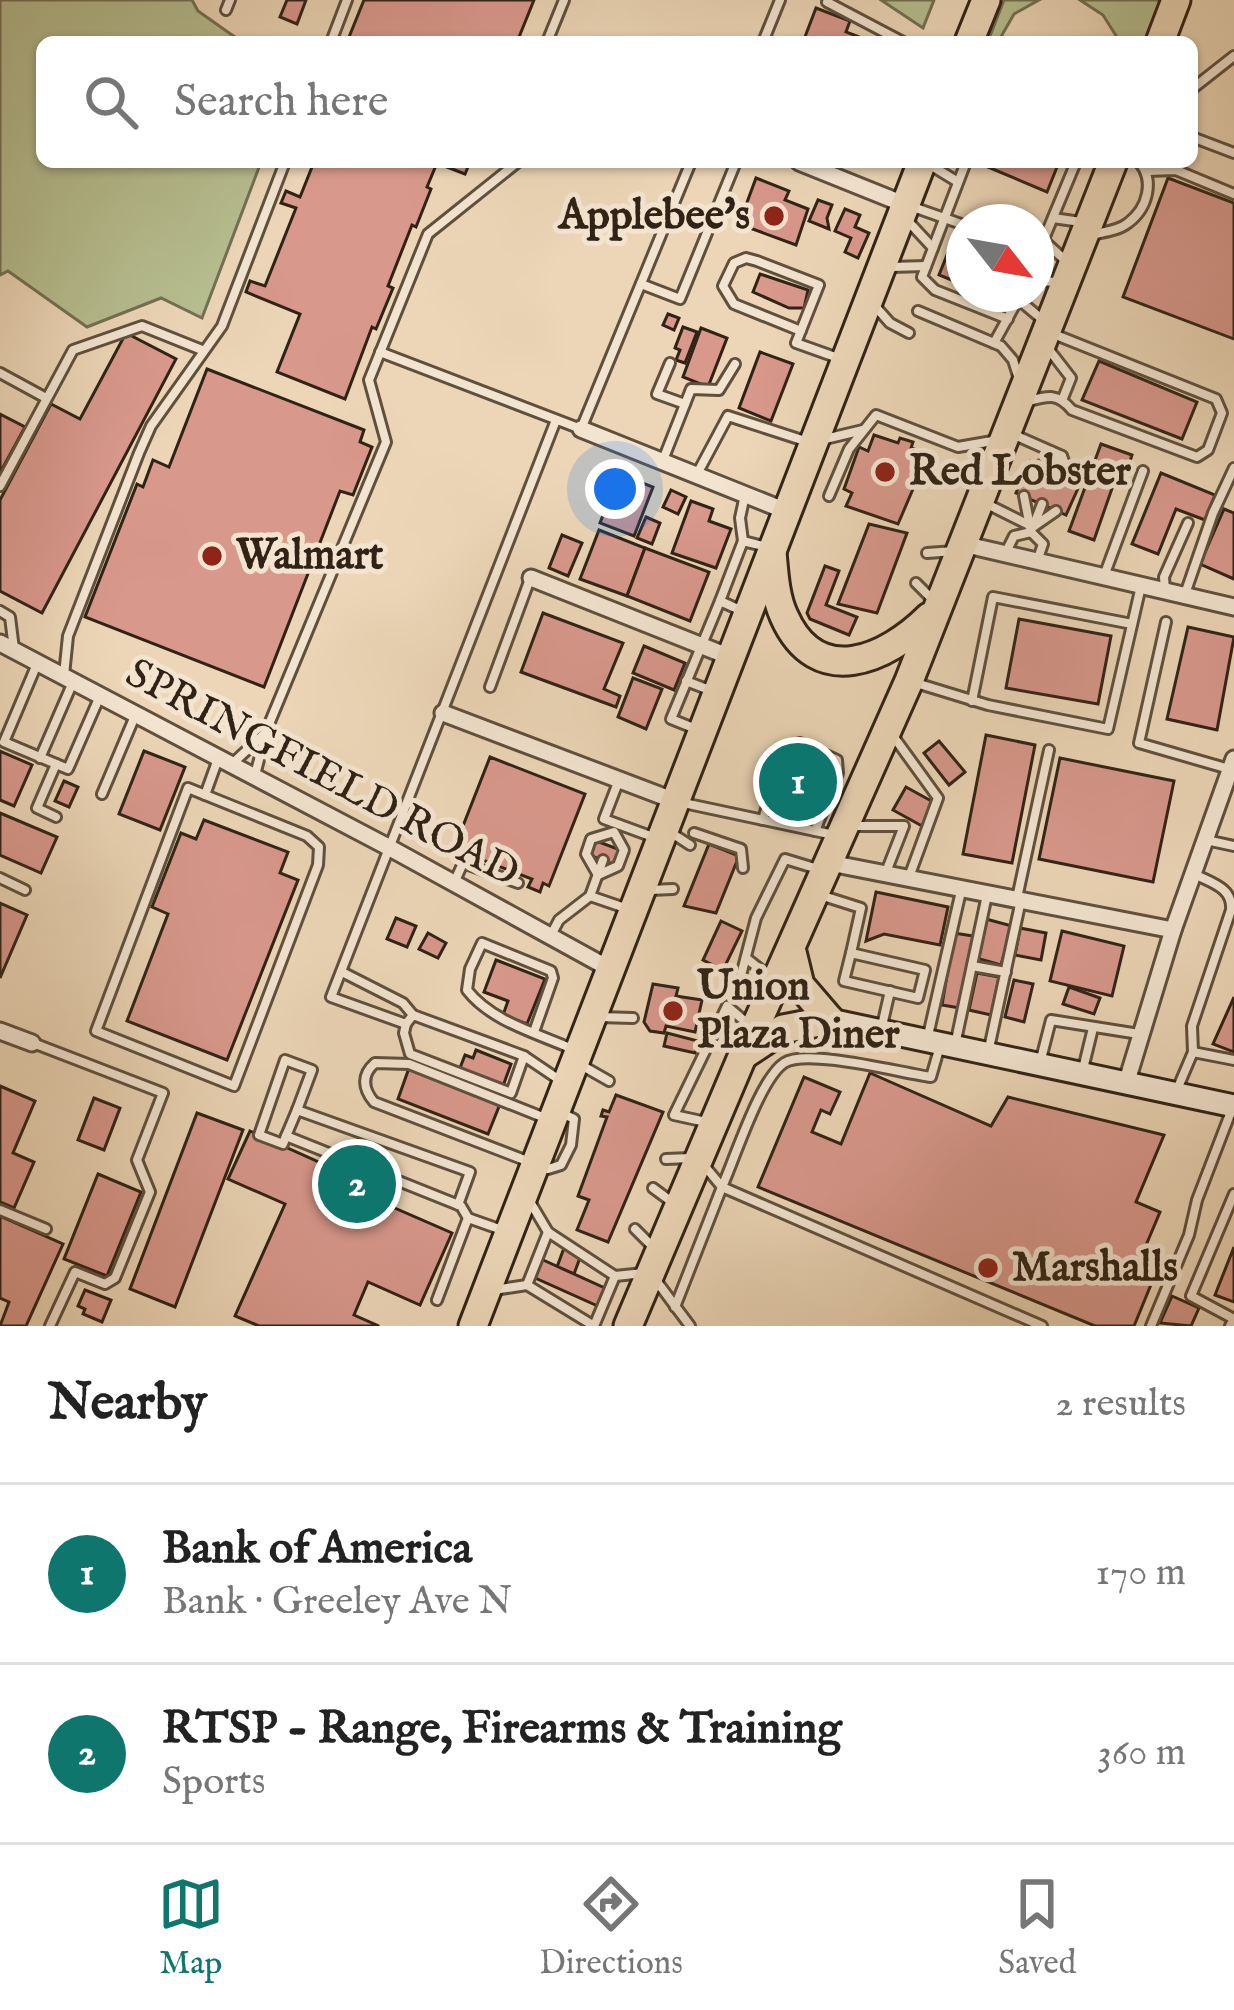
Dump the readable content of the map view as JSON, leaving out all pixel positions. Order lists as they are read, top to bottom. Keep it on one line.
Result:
{"streets":{"street":["SPRINGFIELD ROAD"]},"places":["Applebee's","Red Lobster","Walmart","Union Plaza Diner","Marshalls"],"north":"bottom right","page":{"search":"Search here","pins":["1","2"],"heading":["Nearby","2 results"],"list":[{"mark":"1","name":"Bank of America","note":"Bank · Greeley Ave N","value":"170 m"},{"mark":"2","name":"RTSP - Range, Firearms & Training","note":"Sports","value":"360 m"}],"nav":["Map","Directions","Saved"]}}
